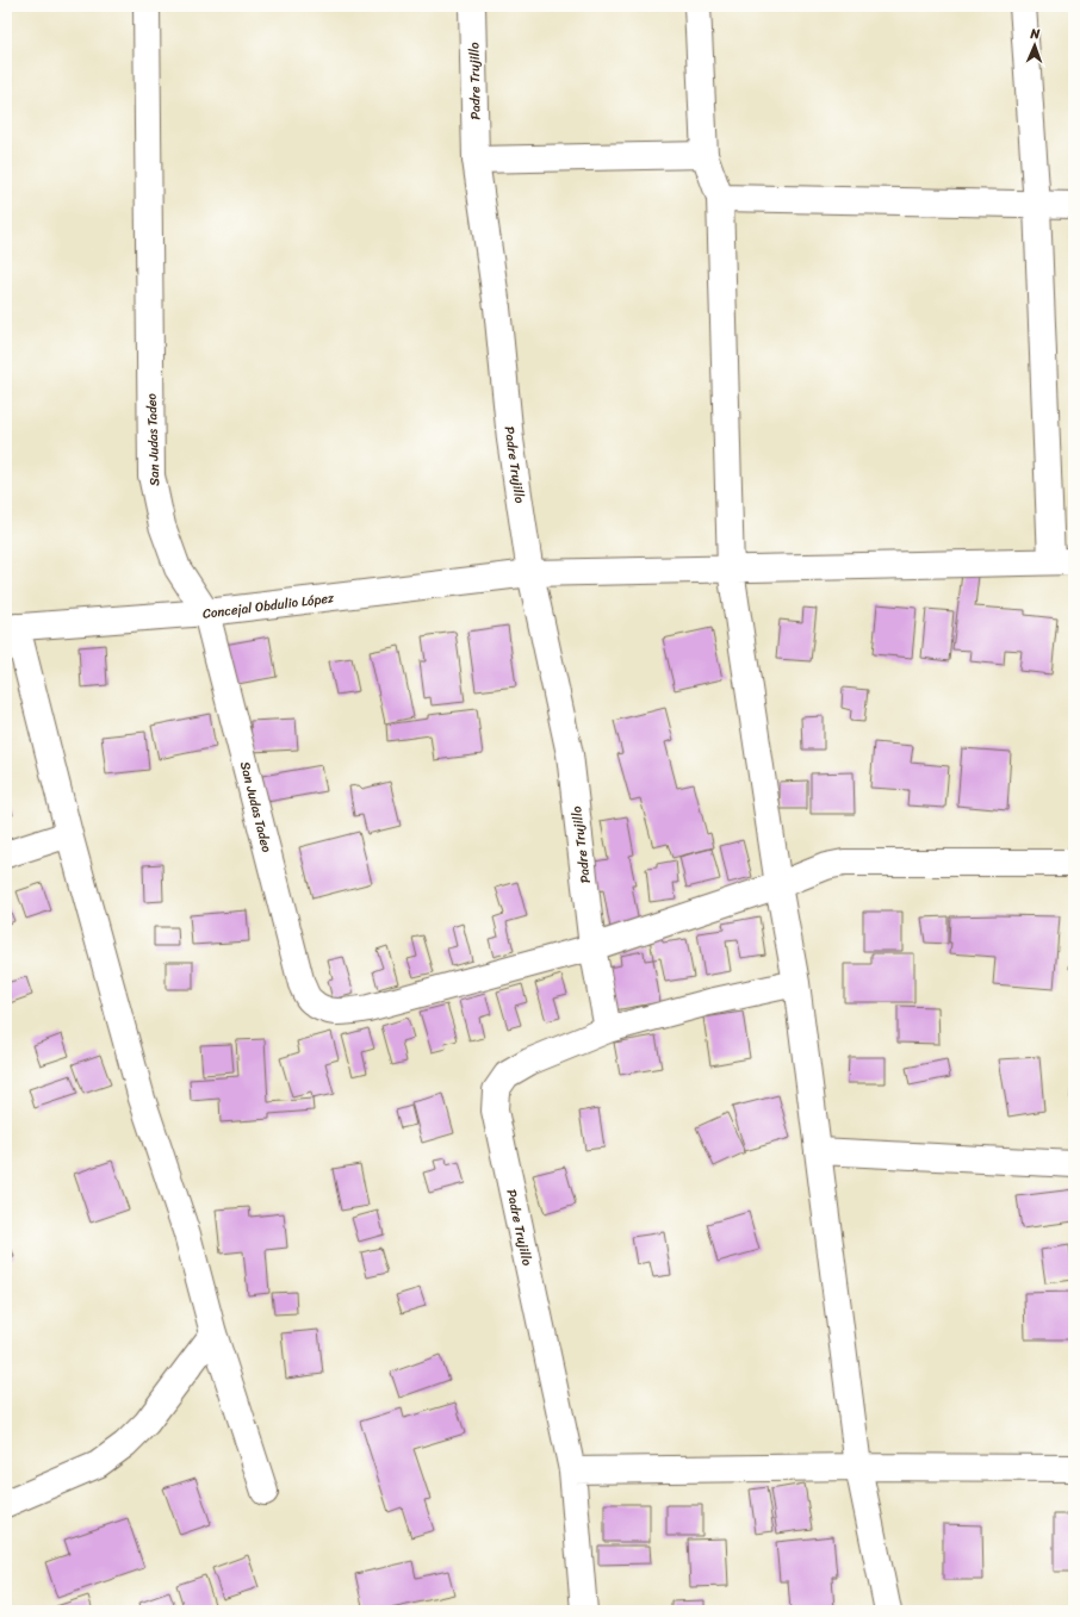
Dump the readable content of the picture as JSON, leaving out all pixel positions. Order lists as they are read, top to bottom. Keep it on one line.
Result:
{"streets":{"street":["Padre Trujillo","San Judas Tadeo","Concejal Obdulio López"]},"crossings":[["Padre Trujillo","San Judas Tadeo"],["Padre Trujillo","Concejal Obdulio López"],["San Judas Tadeo","Concejal Obdulio López"]],"north":"top"}
